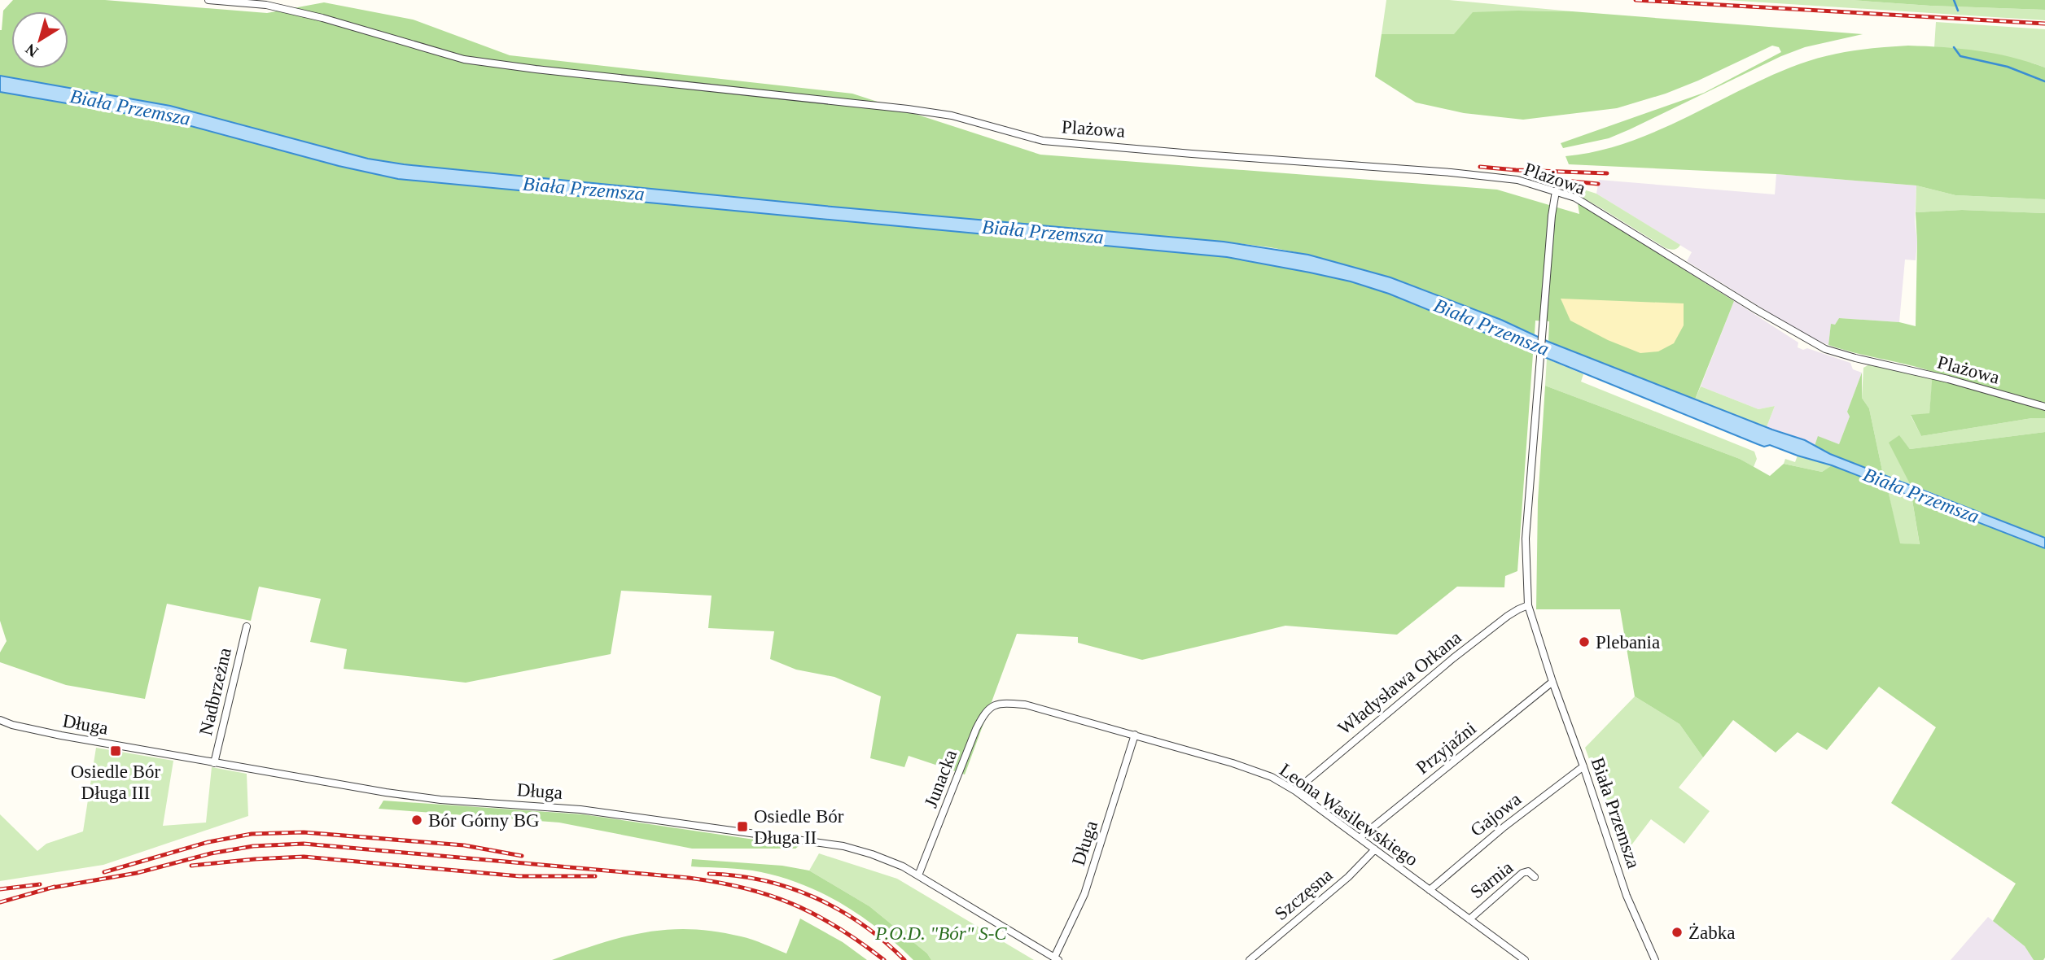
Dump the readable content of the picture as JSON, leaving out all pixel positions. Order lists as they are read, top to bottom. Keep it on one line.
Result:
{"streets":{"street":["Plażowa","Władysława Orkana","Nadbrzeżna","Długa","Przyjaźni","Junacka","Biała Przemsza","Leona Wasilewskiego","Gajowa","Sarnia","Szczęsna"]},"crossings":[["Plażowa","Biała Przemsza"],["Władysława Orkana","Biała Przemsza"],["Władysława Orkana","Leona Wasilewskiego"],["Nadbrzeżna","Długa"],["Długa","Junacka"],["Długa","Leona Wasilewskiego"],["Przyjaźni","Biała Przemsza"],["Przyjaźni","Leona Wasilewskiego"],["Junacka","Leona Wasilewskiego"],["Biała Przemsza","Gajowa"],["Leona Wasilewskiego","Gajowa"],["Leona Wasilewskiego","Sarnia"],["Leona Wasilewskiego","Szczęsna"]],"water":["Biała Przemsza"],"parks":["P.O.D. \"Bór\" S-C"],"places":{"other":["Plebania","Bór Górny BG","Żabka"],"transit":["Osiedle Bór Długa III","Osiedle Bór Długa II"]},"north":"bottom left"}
